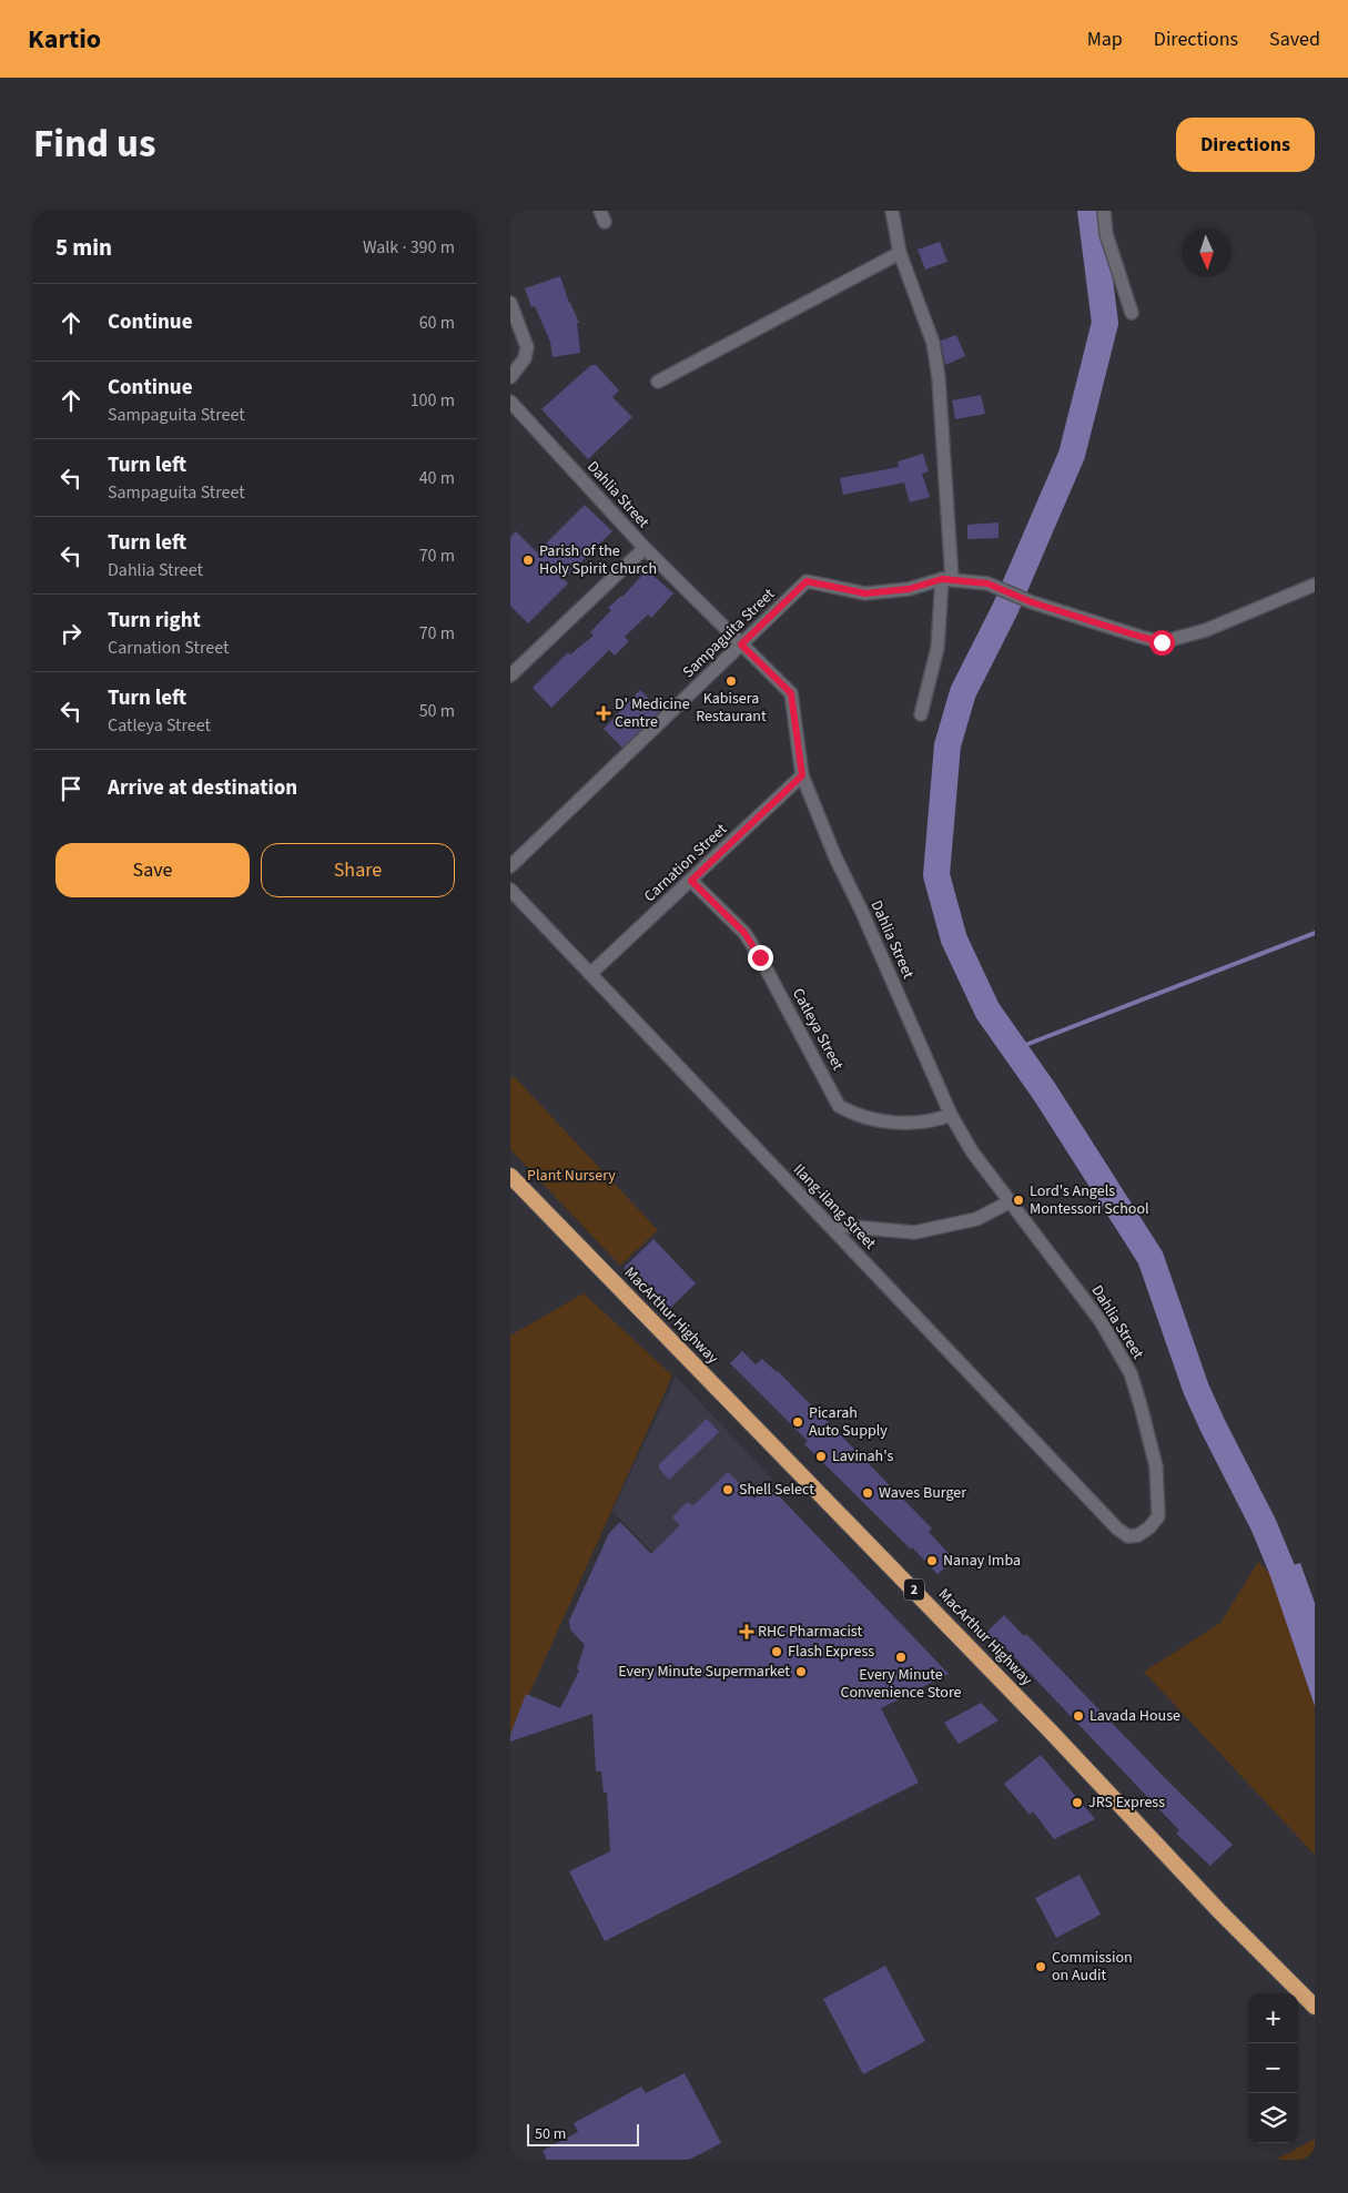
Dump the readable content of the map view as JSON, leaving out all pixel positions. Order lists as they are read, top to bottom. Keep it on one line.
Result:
{"streets":{"highway":["MacArthur Highway","2"],"street":["Dahlia Street","Sampaguita Street","Carnation Street","Catleya Street","Ilang-ilang Street"]},"crossings":[["Dahlia Street","Sampaguita Street"],["Dahlia Street","Carnation Street"],["Dahlia Street","Catleya Street"],["Dahlia Street","Ilang-ilang Street"],["Carnation Street","Catleya Street"],["Carnation Street","Ilang-ilang Street"]],"parks":["Plant Nursery"],"places":{"other":["Parish of the Holy Spirit Church","Kabisera Restaurant","Lord's Angels Montessori School","Picarah Auto Supply","Lavinah's","Shell Select","Waves Burger","Nanay Imba","Flash Express","Every Minute Convenience Store","Every Minute Supermarket","Lavada House","JRS Express","Commission on Audit"],"health":["D' Medicine Centre","RHC Pharmacist"]},"scale_bar":"50 m","north":"bottom","page":{"header":"Kartio","nav":["Map","Directions","Saved"],"title":"Find us","buttons":["Directions",["Save","Share"]],"heading":["5 min","Walk · 390 m"],"list":[["Continue","60 m"],["Continue","Sampaguita Street","100 m"],["Turn left","Sampaguita Street","40 m"],["Turn left","Dahlia Street","70 m"],["Turn right","Carnation Street","70 m"],["Turn left","Catleya Street","50 m"],"Arrive at destination"],"map_buttons":["+","−"],"scale":"50 m"}}
